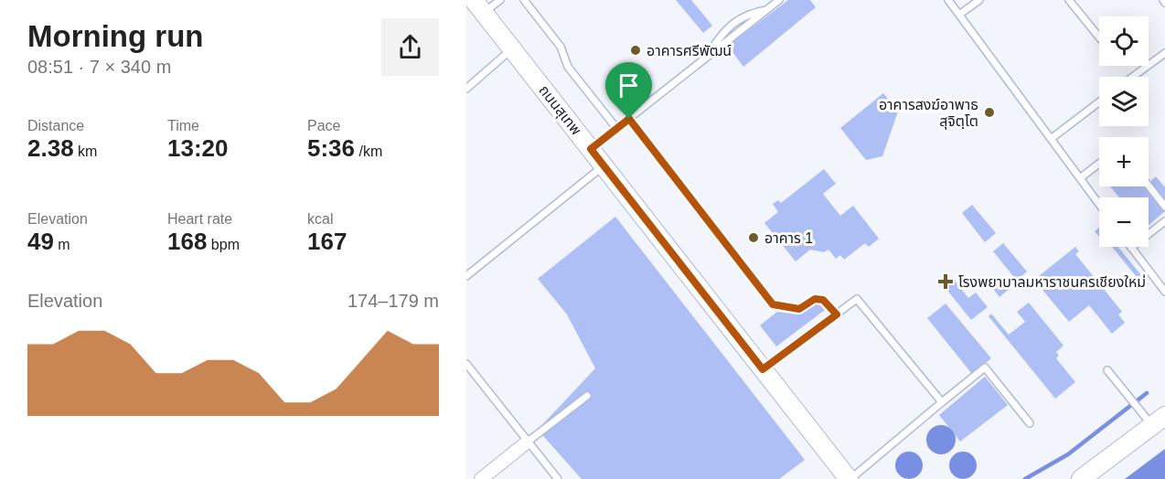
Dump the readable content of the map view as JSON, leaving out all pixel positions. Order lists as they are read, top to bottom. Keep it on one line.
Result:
{"streets":{"main road":["ถนนสุเทพ"]},"places":{"other":["อาคารศรีพัฒน์","อาคารสงฆ์อาพาธ สุจิตฺโต","อาคาร 1"],"health":["โรงพยาบาลมหาราชนครเชียงใหม่"]},"page":{"heading":["Morning run","08:51 · 7 × 340 m"],"map_buttons":["+","−"],"stats":[["Distance","2.38 km"],["Time","13:20"],["Pace","5:36 /km"],["Elevation","49 m"],["Heart rate","168 bpm"],["kcal","167"]],"chart":["Elevation","174–179 m"]}}
